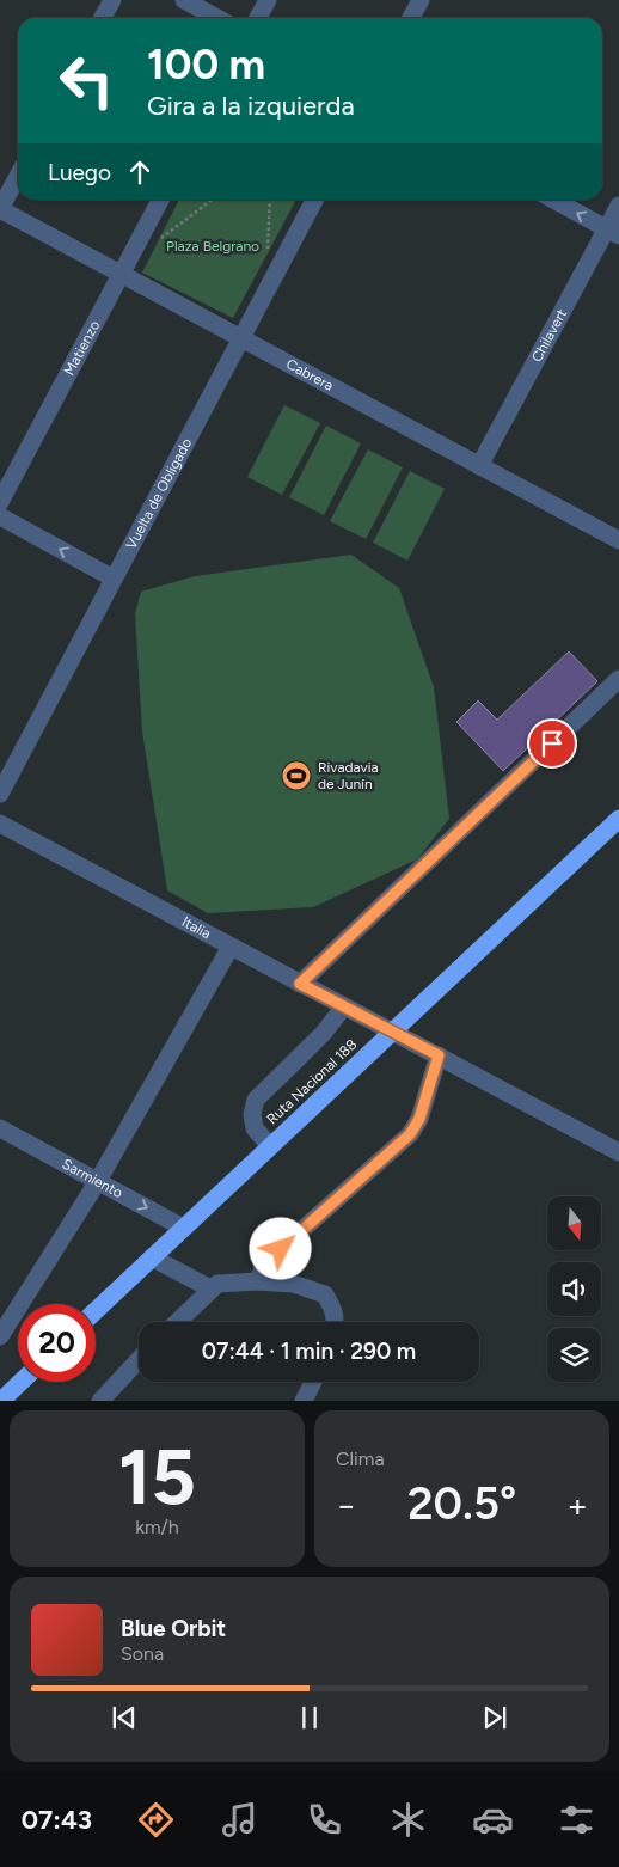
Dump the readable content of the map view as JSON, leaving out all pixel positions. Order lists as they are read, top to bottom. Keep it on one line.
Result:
{"streets":{"highway":["Ruta Nacional 188"],"street":["Chilavert","Matienzo","Cabrera","Vuelta de Obligado","Italia","Sarmiento"]},"crossings":[["Chilavert","Cabrera"],["Matienzo","Cabrera"],["Cabrera","Vuelta de Obligado"],["Italia","Ruta Nacional 188"],["Ruta Nacional 188","Sarmiento"]],"one_way":["Sarmiento"],"parks":["Plaza Belgrano"],"places":{"sports":["Rivadavia de Junín"]},"north":"bottom","page":{"turn":["100 m","Gira a la izquierda"],"then":"Luego","limit":"20","trip":"07:44 · 1 min · 290 m","tile":[["15","km/h"],"Clima"],"heat":["−","20.5°","+"],"song":["Blue Orbit","Sona"],"tabs":"07:43"}}
